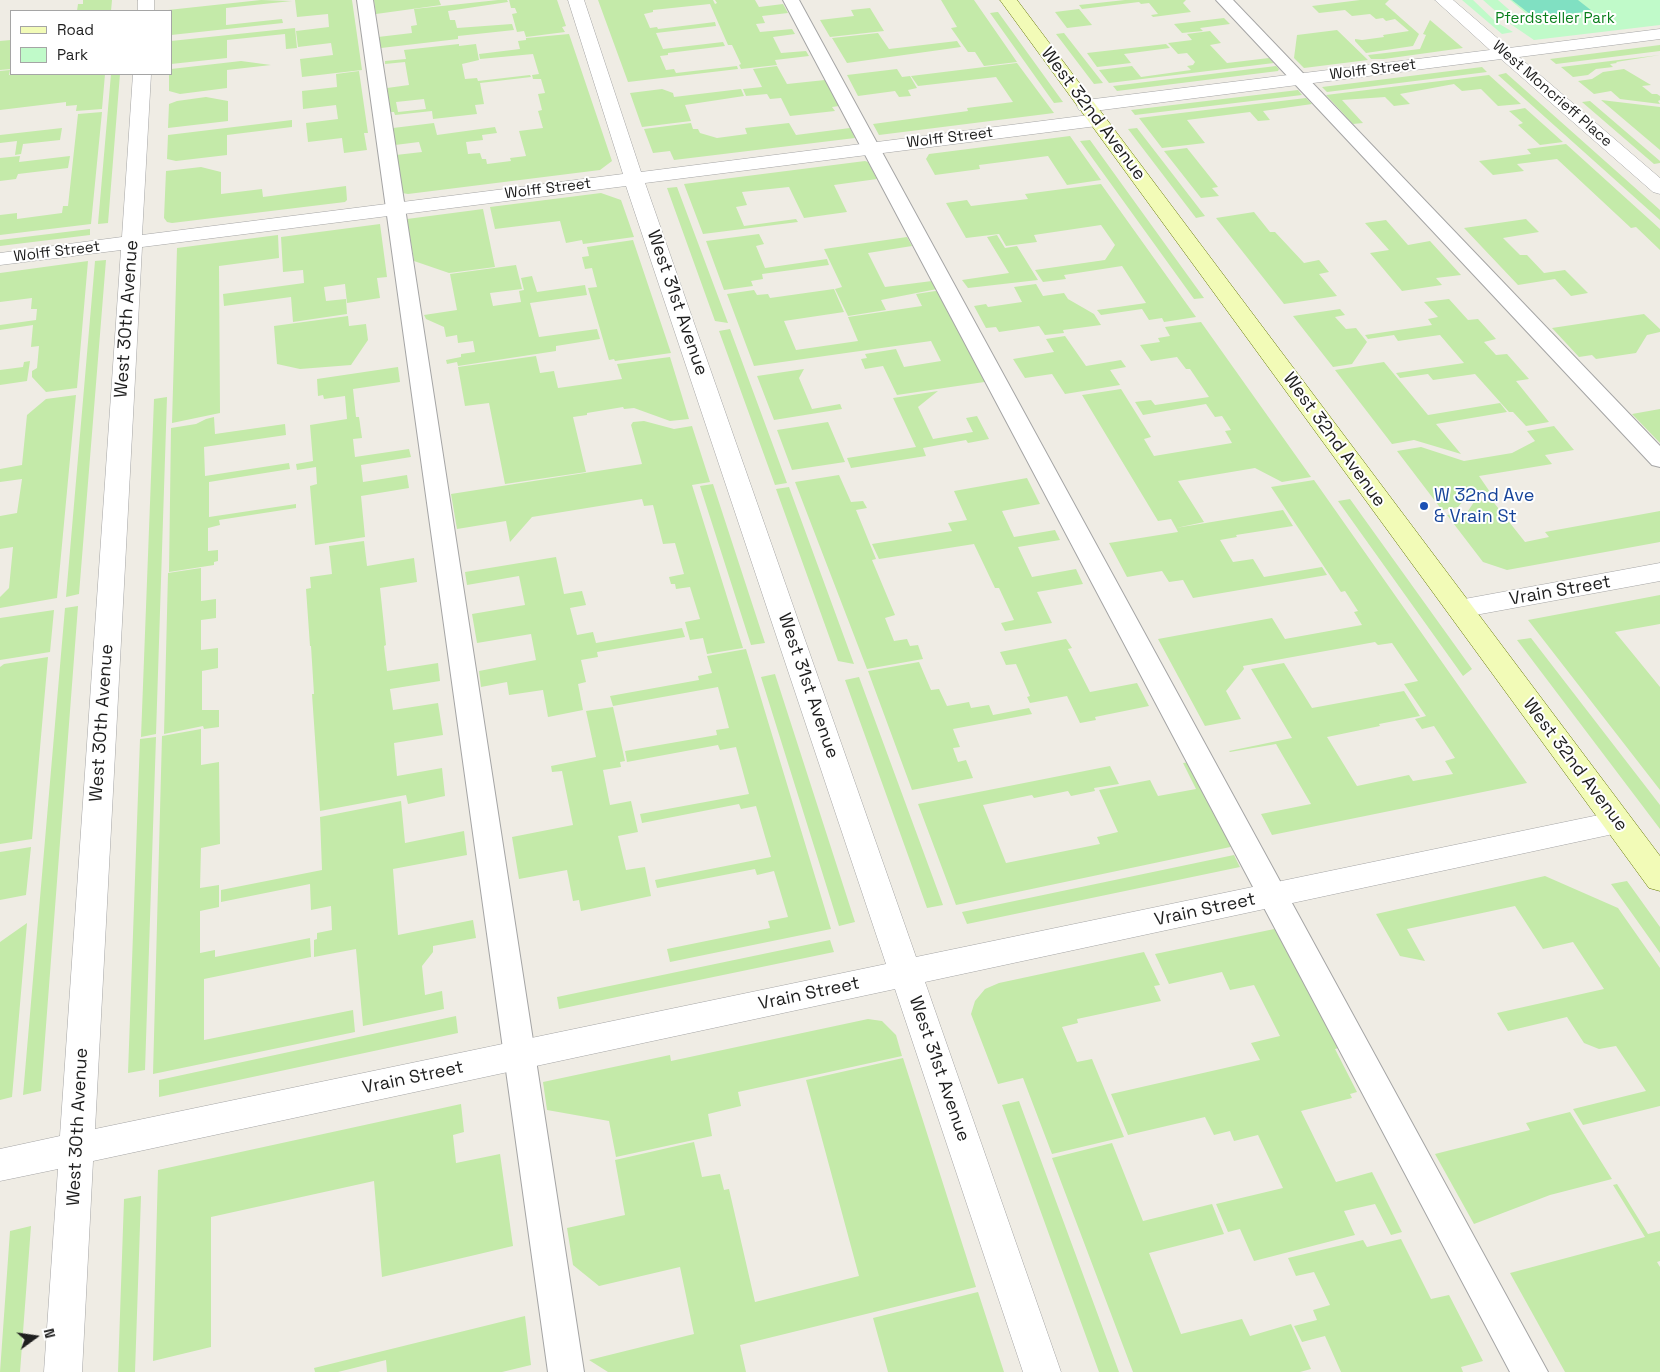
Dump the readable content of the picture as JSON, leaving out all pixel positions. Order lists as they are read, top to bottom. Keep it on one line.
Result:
{"streets":{"street":["Wolff Street","West Moncrieff Place","West 32nd Avenue","West 31st Avenue","West 30th Avenue","Vrain Street"]},"crossings":[["Wolff Street","West Moncrieff Place"],["Wolff Street","West 32nd Avenue"],["Wolff Street","West 31st Avenue"],["Wolff Street","West 30th Avenue"],["West 32nd Avenue","Vrain Street"],["West 31st Avenue","Vrain Street"],["West 30th Avenue","Vrain Street"]],"parks":["Pferdsteller Park"],"places":["W 32nd Ave & Vrain St"],"legend":["Road","Park"],"north":"right"}
